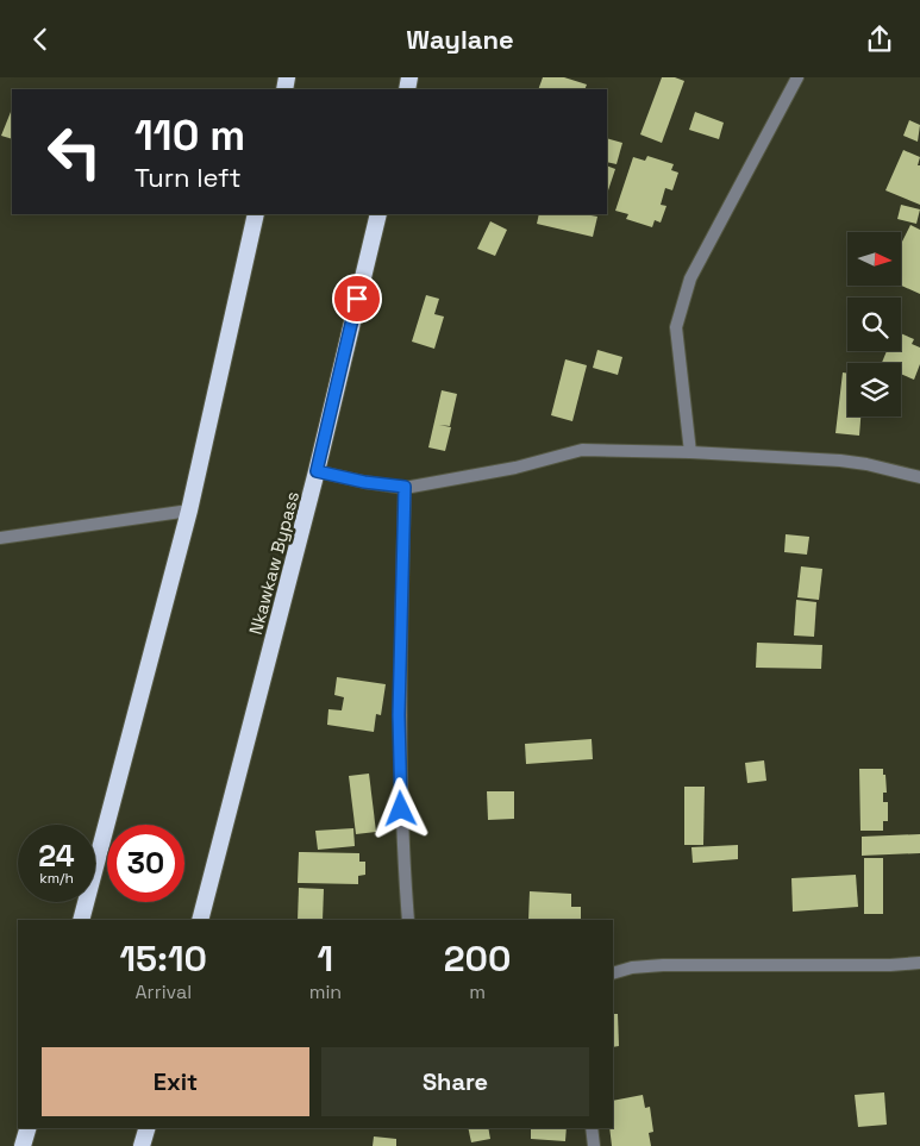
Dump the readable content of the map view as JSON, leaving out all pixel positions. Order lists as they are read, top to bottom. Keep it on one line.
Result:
{"streets":{"highway":["Nkawkaw Bypass"]},"north":"right","page":{"header":"Waylane","turn":["110 m","Turn left"],"speed":"24 km/h","limit":"30","eta":["15:10","Arrival","1","min","200","m"],"buttons":["Exit","Share"]}}
